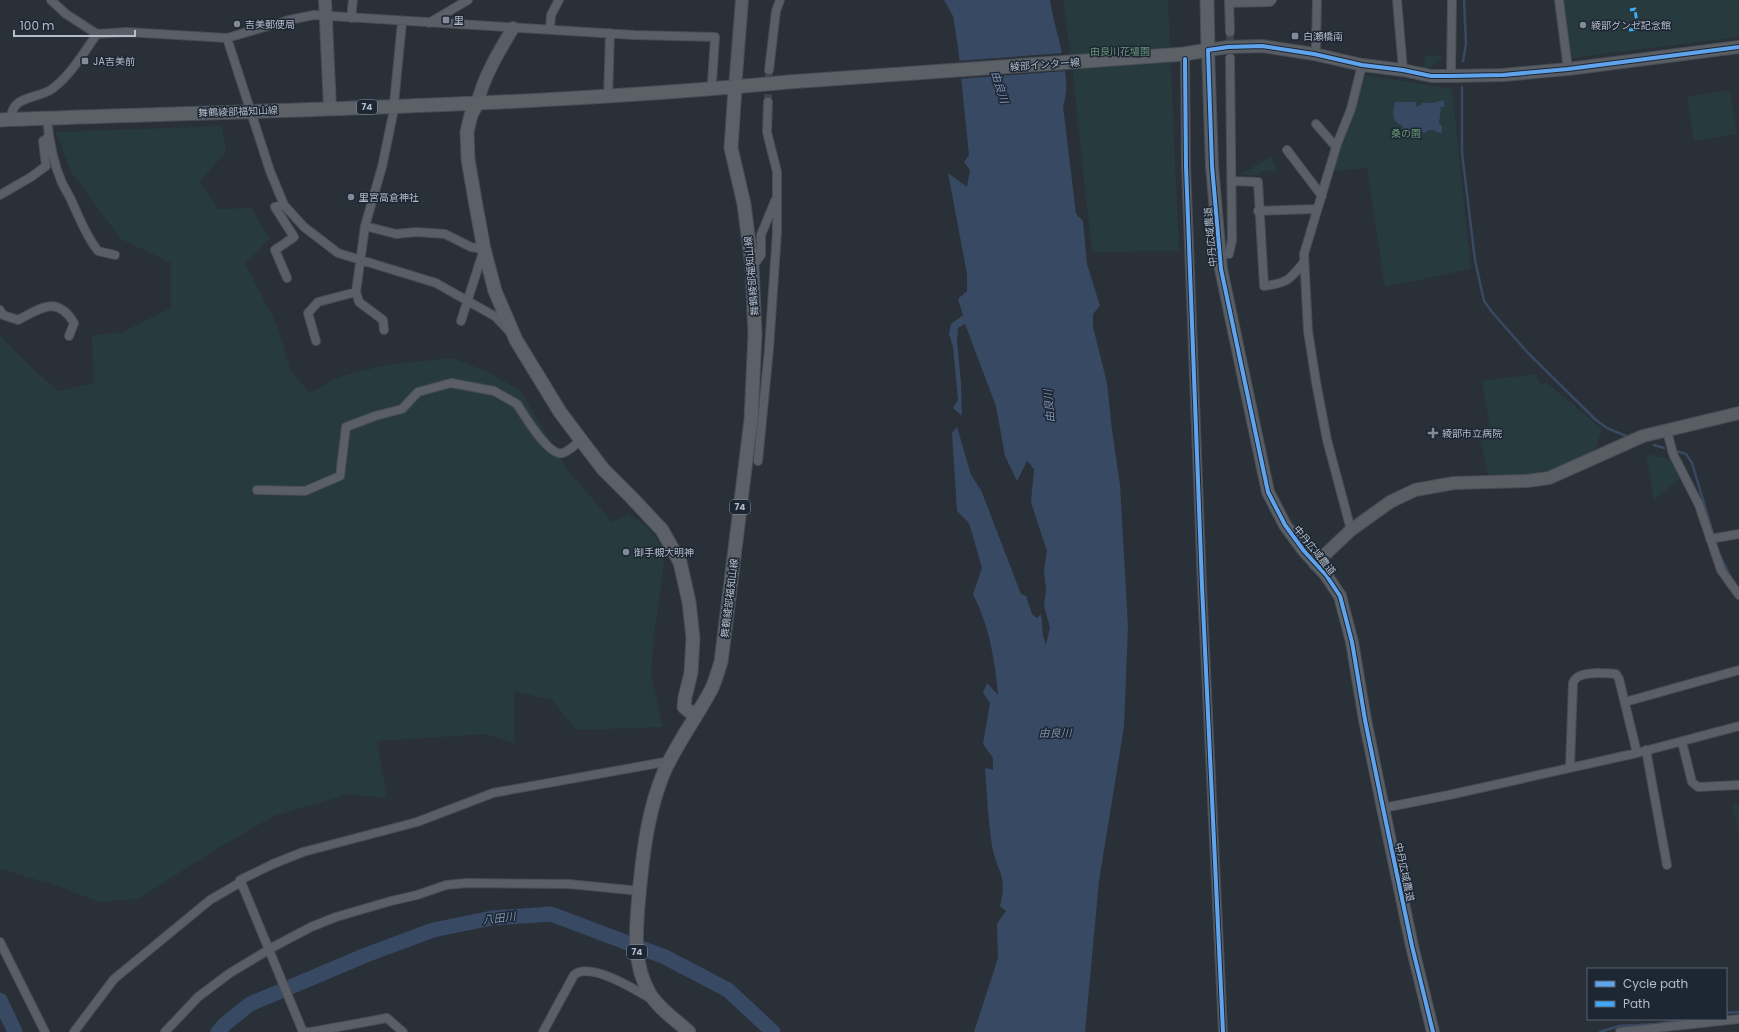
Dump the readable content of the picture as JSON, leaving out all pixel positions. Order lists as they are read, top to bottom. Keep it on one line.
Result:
{"streets":{"main road":["綾部インター線","74","舞鶴綾部福知山線"],"street":["中丹広域農道"]},"crossings":[["綾部インター線","舞鶴綾部福知山線"],["綾部インター線","中丹広域農道"]],"water":["由良川","八田川"],"parks":["由良川花壇園","桑の園"],"places":{"transit":["里","白瀬橋南","JA吉美前"],"other":["吉美郵便局","綾部グンゼ記念館","里宮高倉神社","御手槻大明神"],"health":["綾部市立病院"]},"legend":["Cycle path","Path"],"scale_bar":"100 m"}
